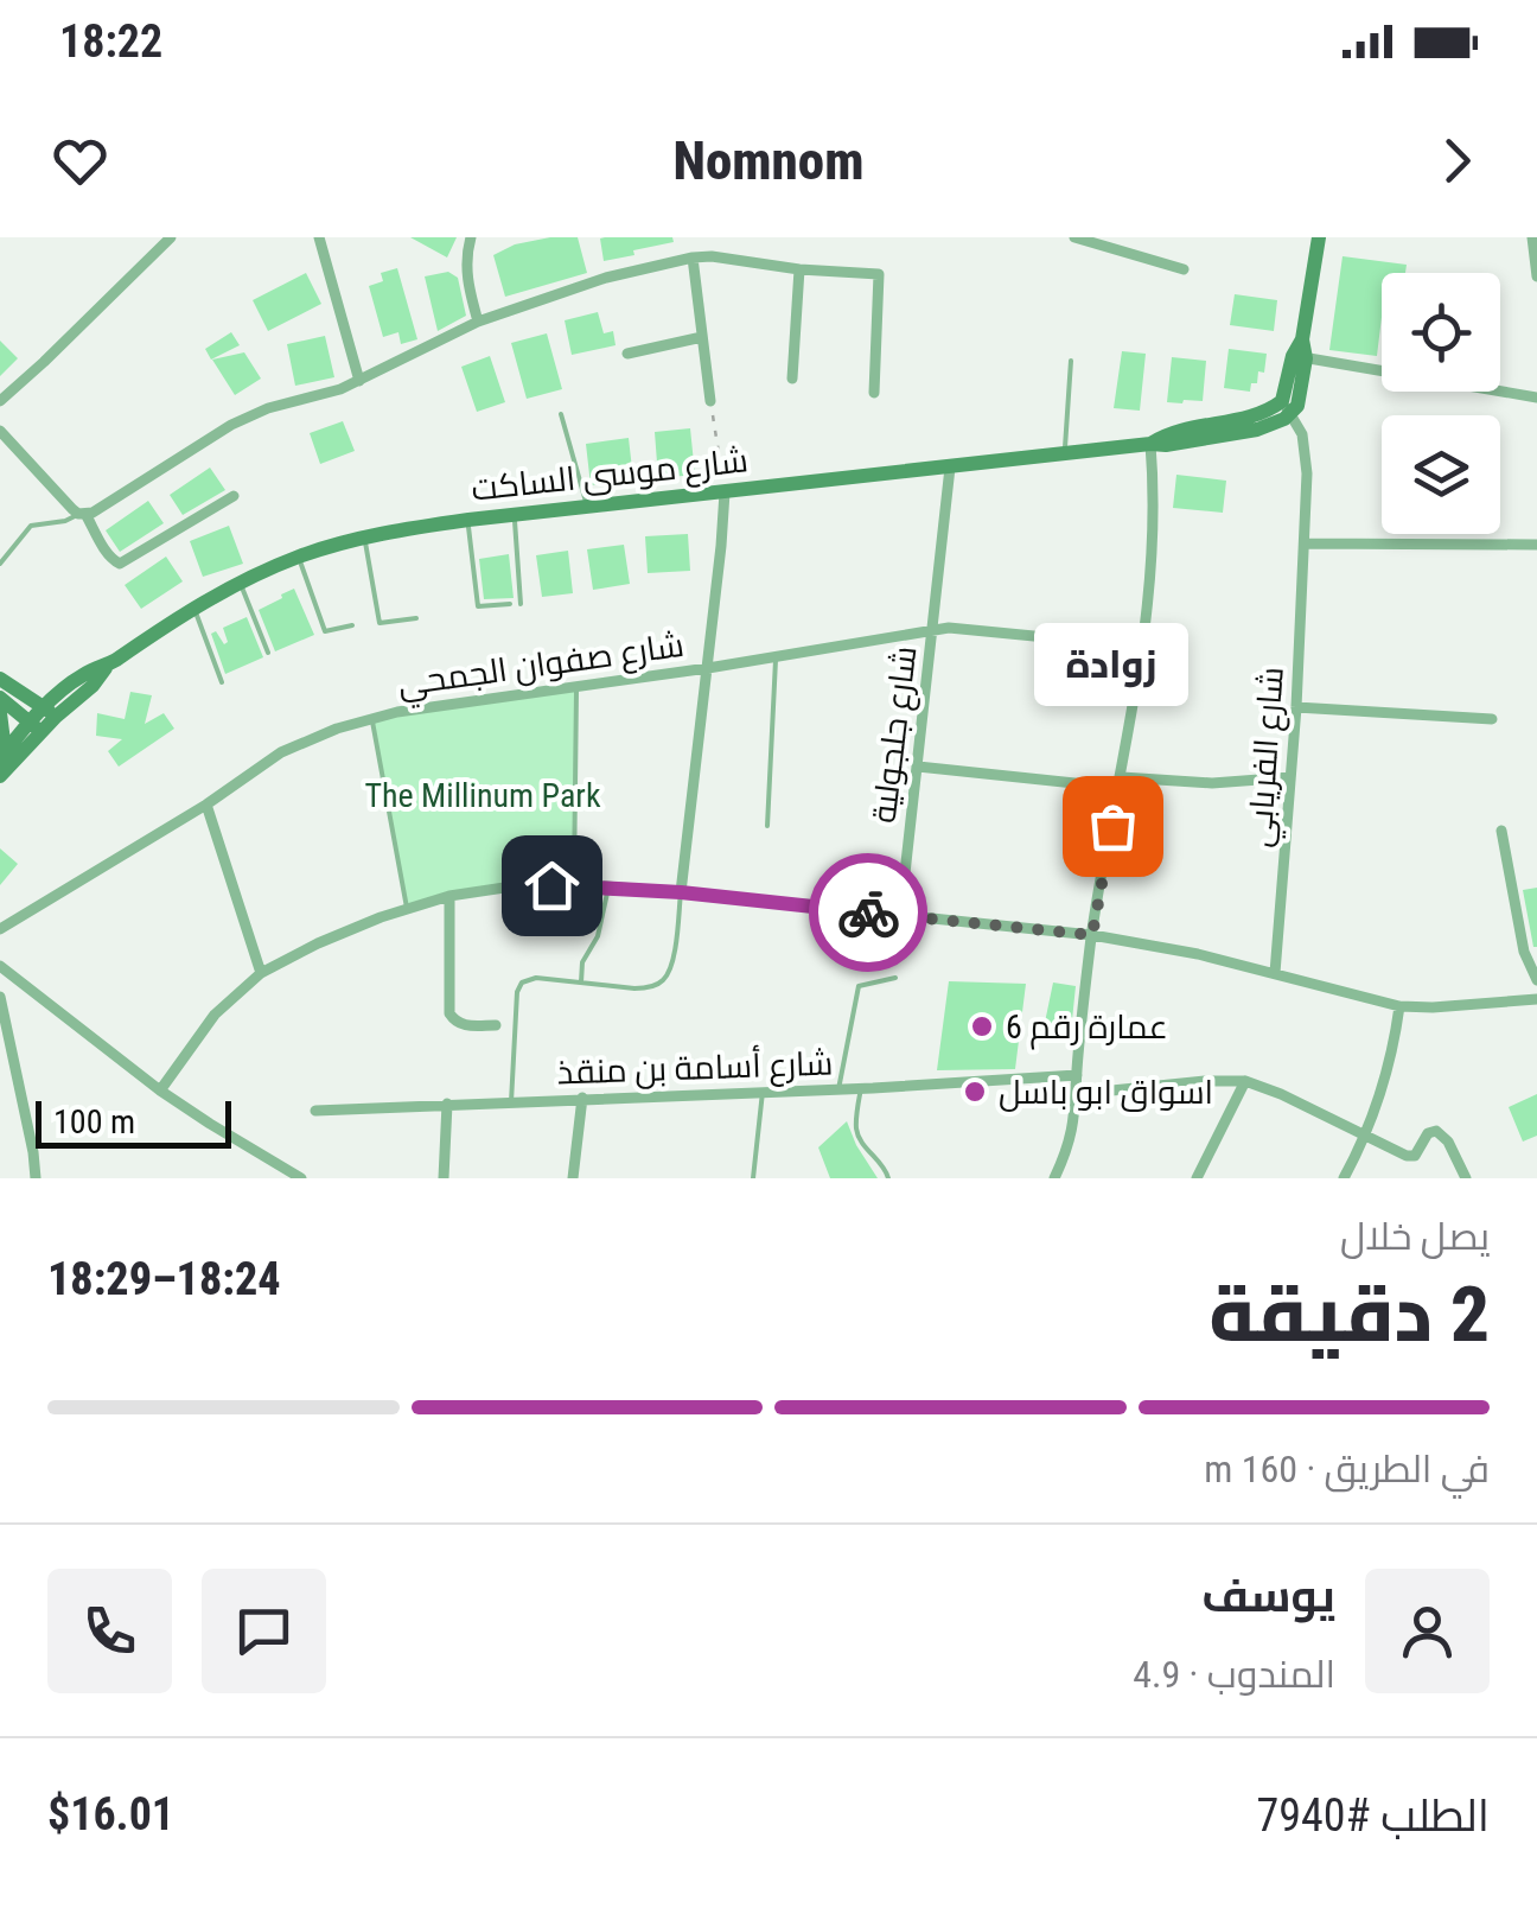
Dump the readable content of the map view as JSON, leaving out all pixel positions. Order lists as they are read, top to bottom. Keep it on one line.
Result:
{"streets":{"street":["شارع موسى الساكت","شارع صفوان الجمحي","شارع جلجولية","شارع الفريابي","شارع أسامة بن منقذ"]},"crossings":[["شارع موسى الساكت","شارع جلجولية"],["شارع موسى الساكت","شارع الفريابي"],["شارع صفوان الجمحي","شارع جلجولية"]],"parks":["The Millinum Park"],"places":["زوادة","عمارة رقم 6","اسواق ابو باسل"],"scale_bar":"100 m","page":{"status":"18:22","header":"Nomnom","bubble":"زوادة","scale":"100 m","heading":["2 دقيقة","يصل خلال","18:24–18:29"],"panel":["يوسف","المندوب · 4.9","الطلب #7940","$16.01"],"bar":"في الطريق · 160 m"}}
